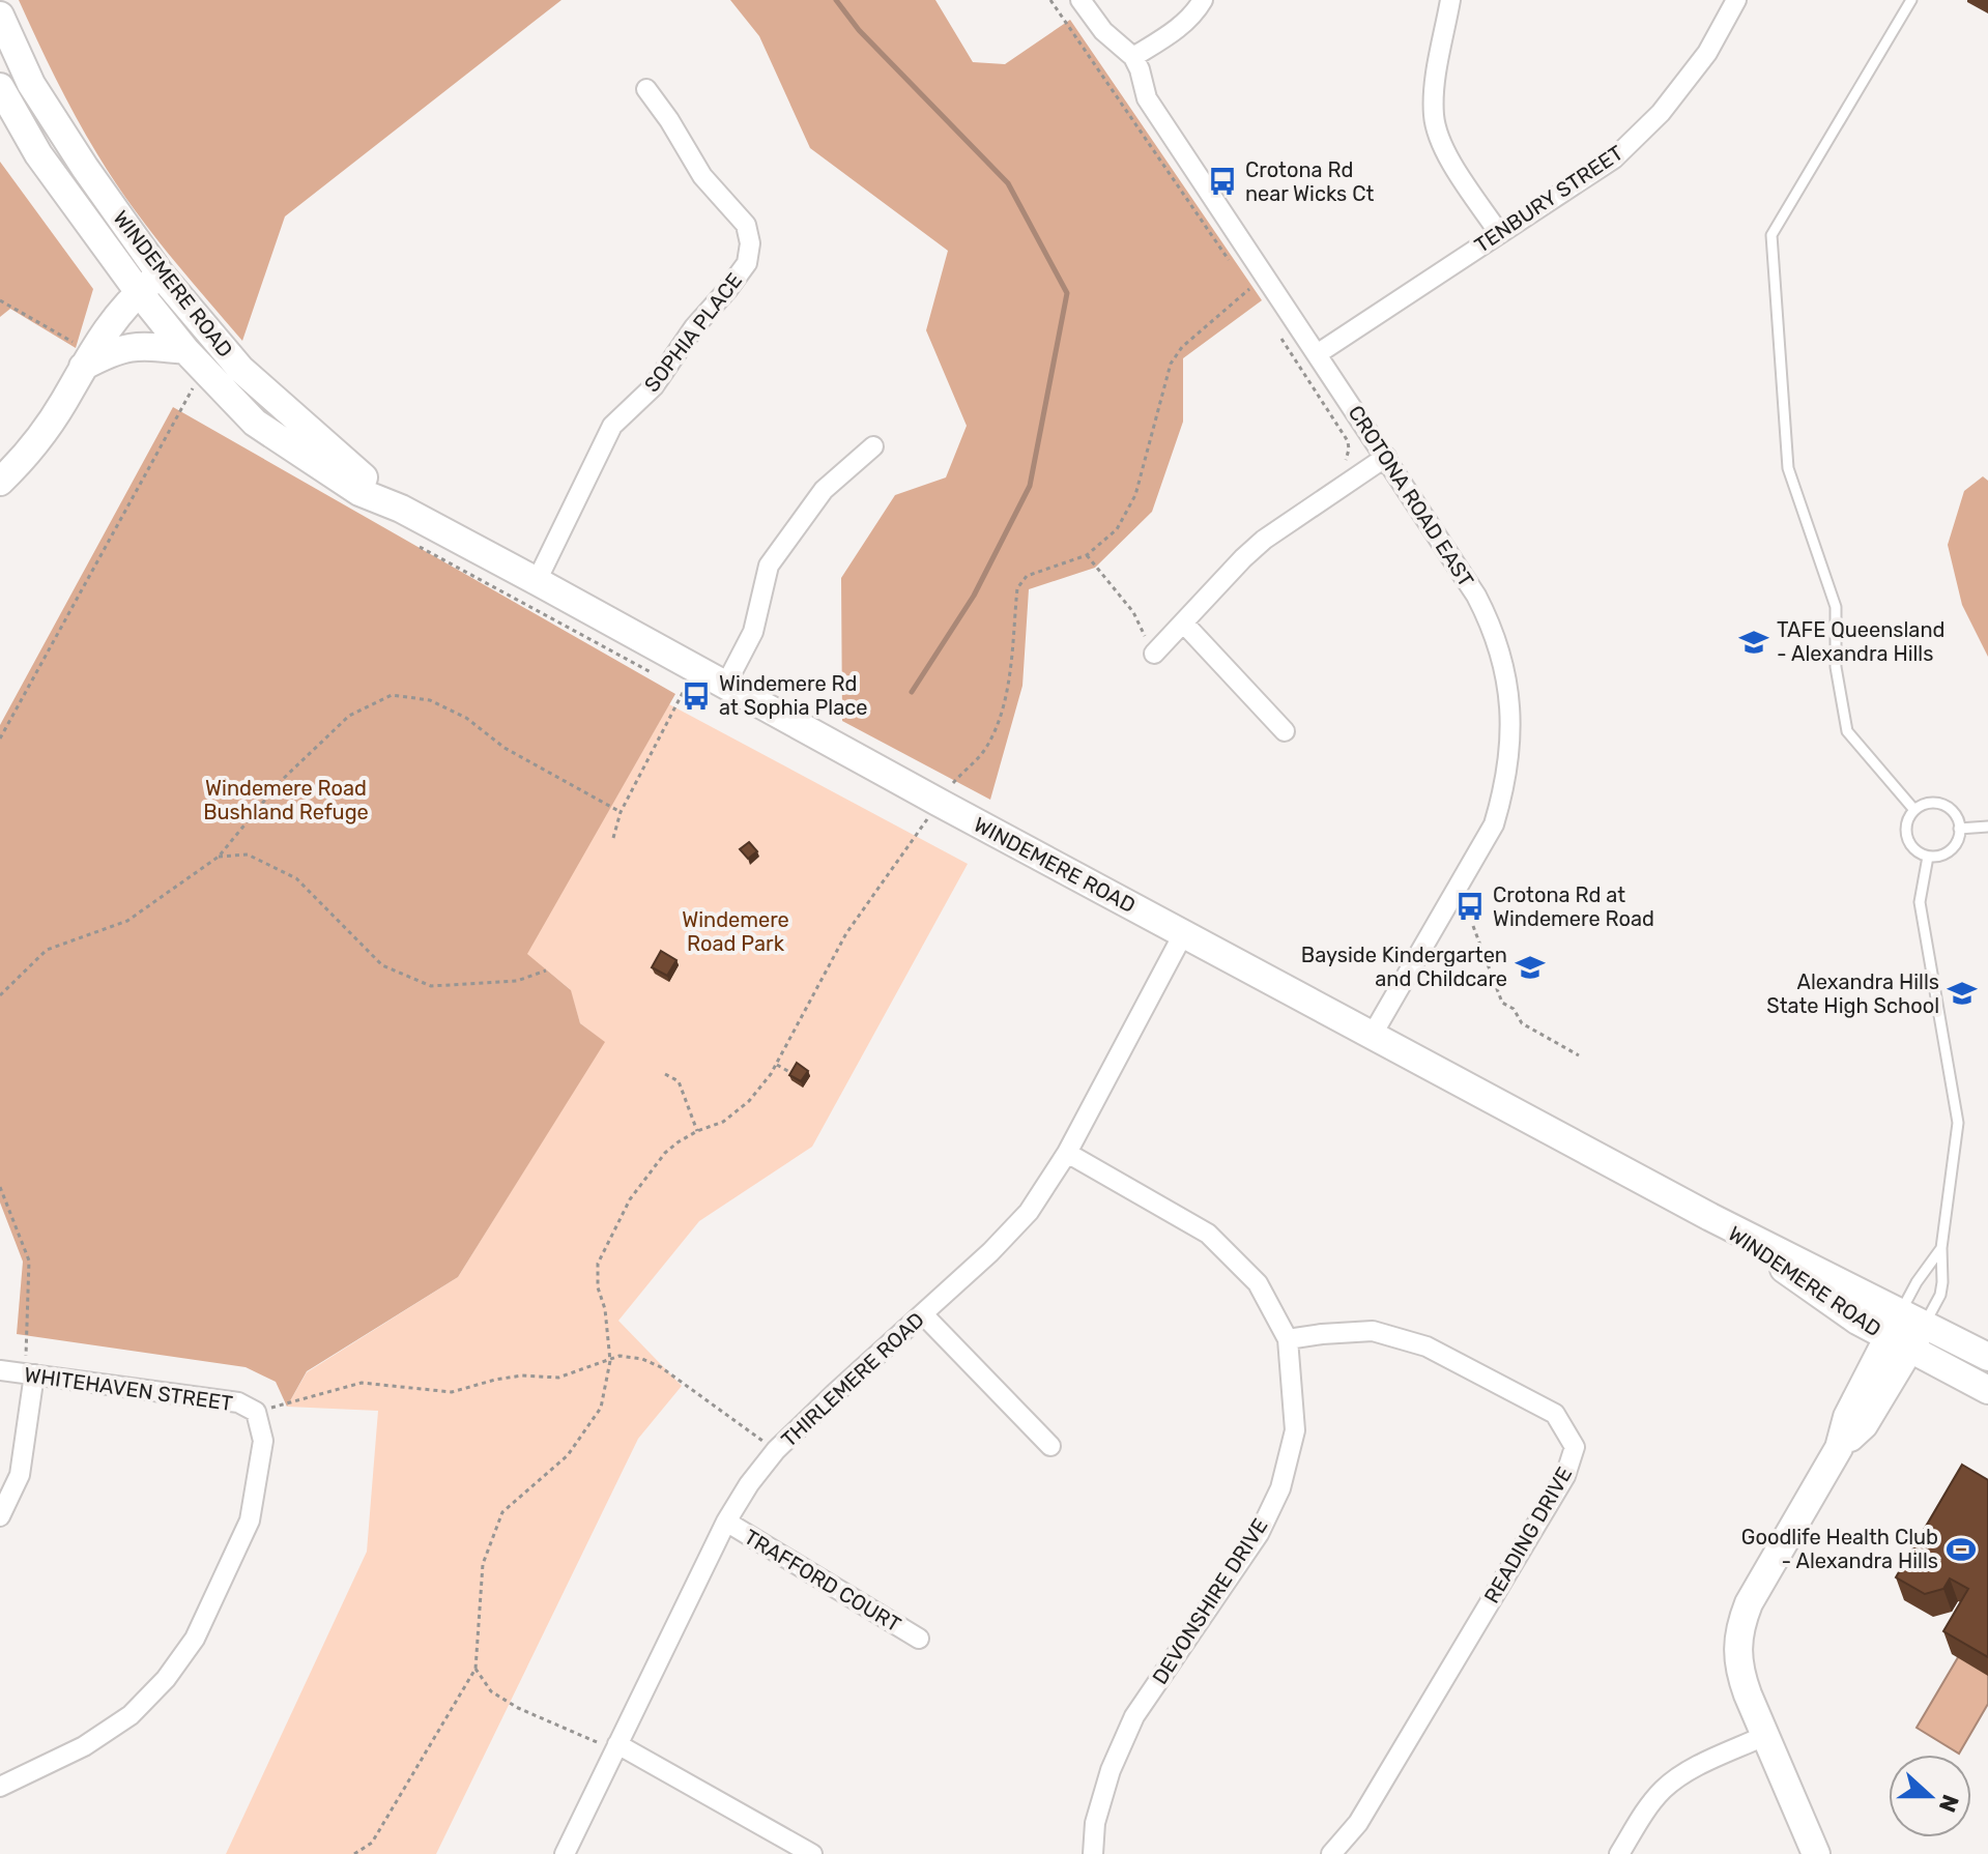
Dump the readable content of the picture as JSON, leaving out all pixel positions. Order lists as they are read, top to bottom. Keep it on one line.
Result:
{"streets":{"main road":["WINDEMERE ROAD"],"street":["TENBURY STREET","SOPHIA PLACE","CROTONA ROAD EAST","THIRLEMERE ROAD","WHITEHAVEN STREET","READING DRIVE","TRAFFORD COURT","DEVONSHIRE DRIVE"]},"crossings":[["TENBURY STREET","CROTONA ROAD EAST"],["WINDEMERE ROAD","SOPHIA PLACE"],["WINDEMERE ROAD","CROTONA ROAD EAST"],["WINDEMERE ROAD","THIRLEMERE ROAD"],["THIRLEMERE ROAD","TRAFFORD COURT"],["THIRLEMERE ROAD","DEVONSHIRE DRIVE"],["READING DRIVE","DEVONSHIRE DRIVE"]],"parks":["Windemere Road Bushland Refuge","Windemere Road Park"],"places":{"bus stop":["Crotona Rd near Wicks Ct","Windemere Rd at Sophia Place","Crotona Rd at Windemere Road"],"school or university":["TAFE Queensland - Alexandra Hills","Bayside Kindergarten and Childcare","Alexandra Hills State High School"],"sports":["Goodlife Health Club - Alexandra Hills"]},"north":"right"}
